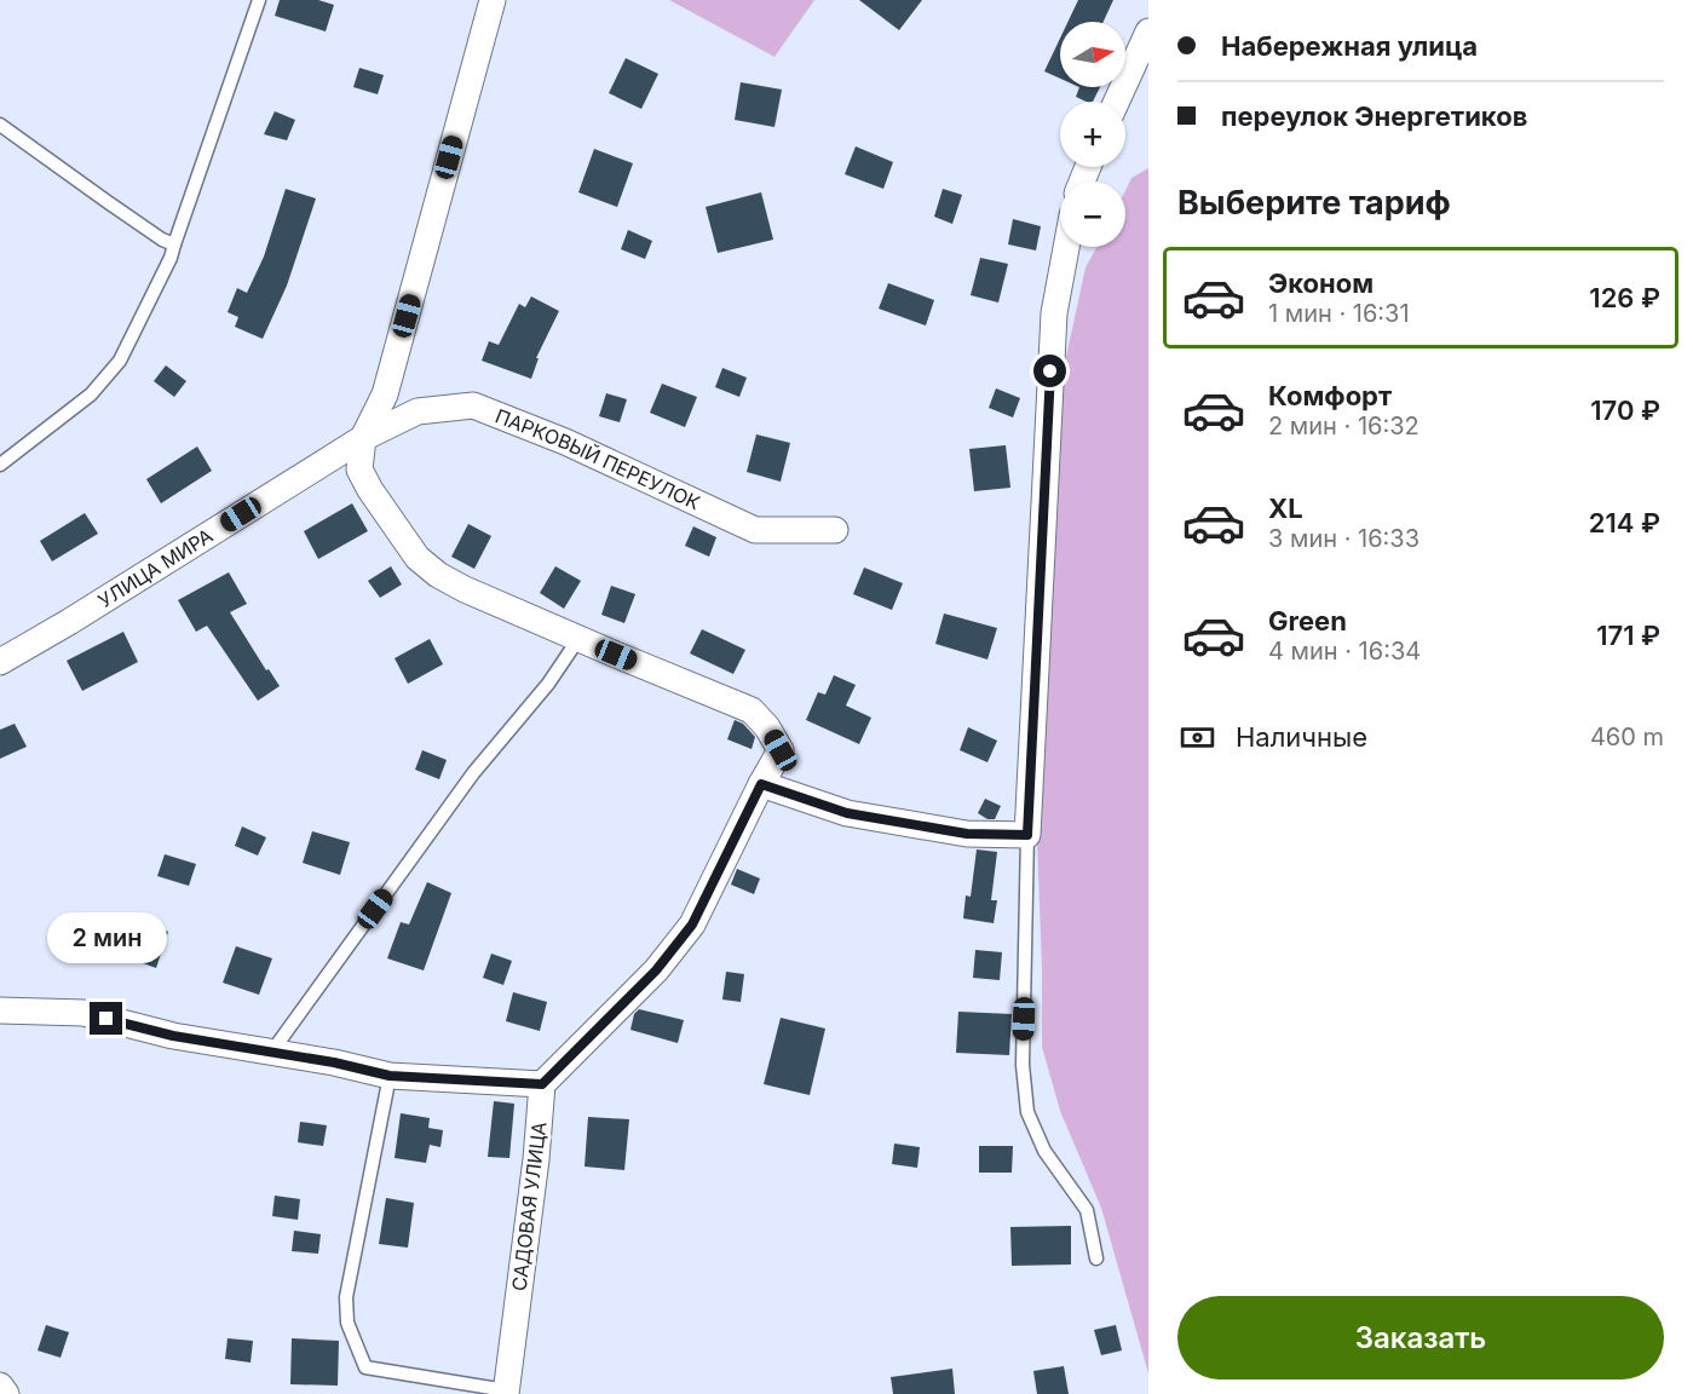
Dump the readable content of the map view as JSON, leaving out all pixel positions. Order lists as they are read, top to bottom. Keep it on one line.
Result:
{"streets":{"street":["ПАРКОВЫЙ ПЕРЕУЛОК","УЛИЦА МИРА","САДОВАЯ УЛИЦА"]},"crossings":[["ПАРКОВЫЙ ПЕРЕУЛОК","УЛИЦА МИРА"]],"north":"right","page":{"banner":["Набережная улица","переулок Энергетиков"],"map_buttons":["+","−"],"heading":"Выберите тариф","list":[{"name":"Эконом","note":"1 мин · 16:31","value":"126 ₽"},{"name":"Комфорт","note":"2 мин · 16:32","value":"170 ₽"},{"name":"XL","note":"3 мин · 16:33","value":"214 ₽"},{"name":"Green","note":"4 мин · 16:34","value":"171 ₽"}],"pay":["Наличные","460 m"],"bubble":"2 мин","buttons":"Заказать"}}
